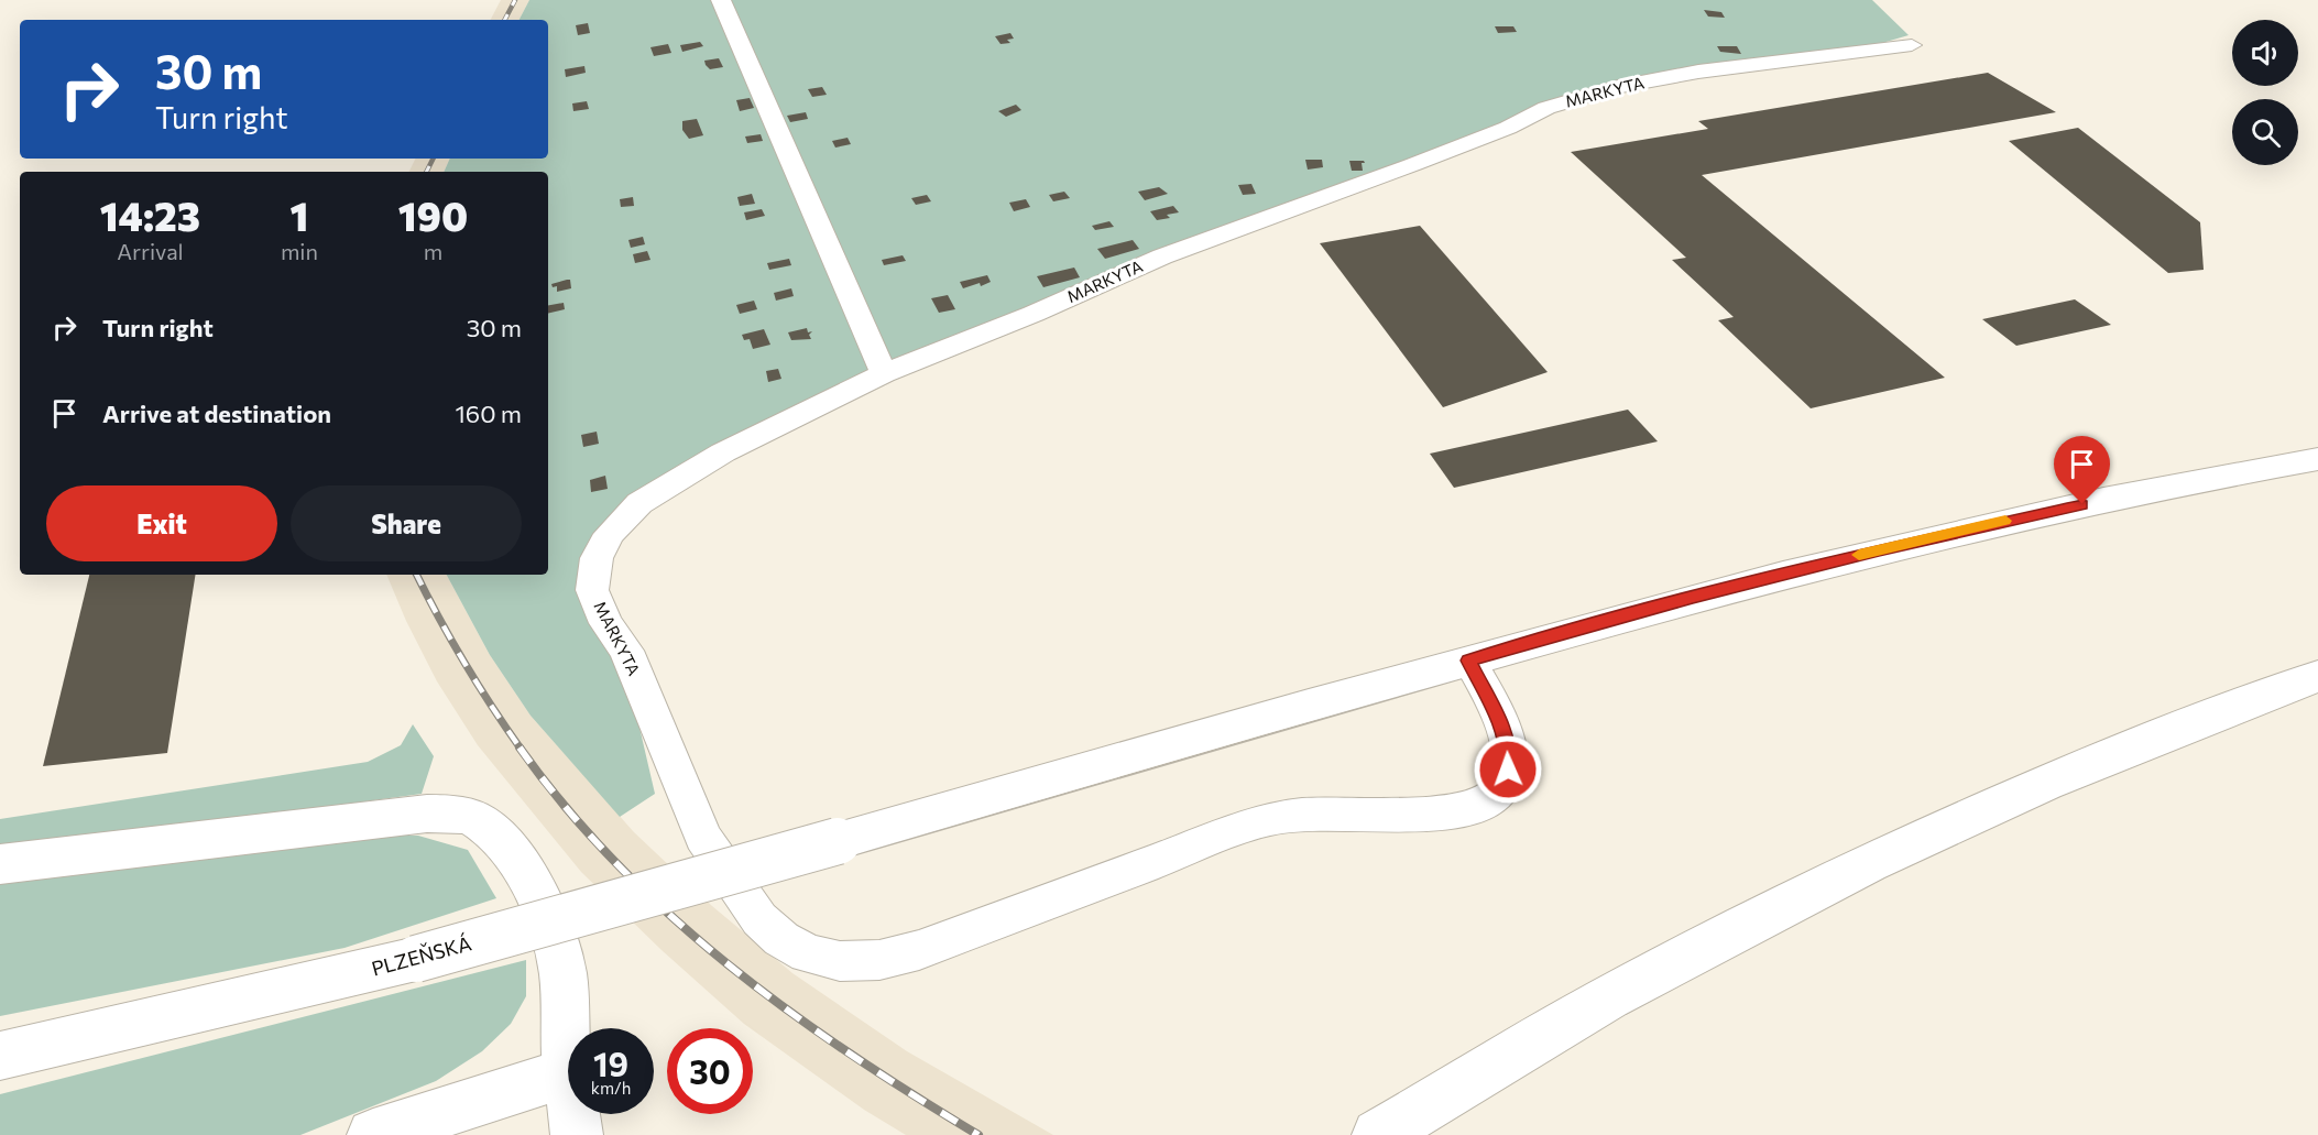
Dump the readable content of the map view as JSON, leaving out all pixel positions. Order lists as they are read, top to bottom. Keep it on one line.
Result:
{"streets":{"main road":["PLZEŇSKÁ"],"street":["MARKYTA"]},"crossings":[["MARKYTA","PLZEŇSKÁ"]],"page":{"turn":["30 m","Turn right"],"eta":["14:23","Arrival","1","min","190","m"],"list":[{"name":"Turn right","value":"30 m"},{"name":"Arrive at destination","value":"160 m"}],"buttons":["Exit","Share"],"speed":"19 km/h","limit":"30"}}
